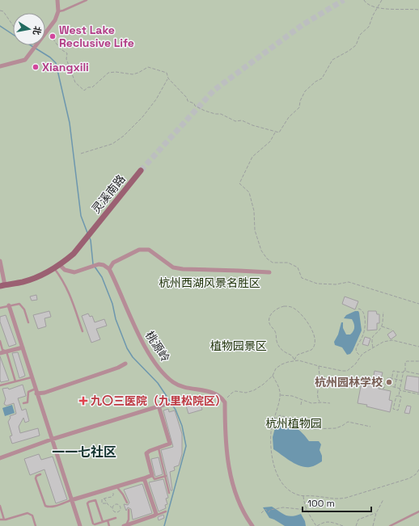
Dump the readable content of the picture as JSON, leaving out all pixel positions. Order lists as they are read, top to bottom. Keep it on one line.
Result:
{"streets":{"main road":["灵溪南路"],"street":["桃源岭"]},"districts":["一一七社区"],"parks":["杭州西湖风景名胜区","植物园景区","杭州植物园"],"places":{"other":["West Lake Reclusive Life","Xiangxili","杭州园林学校"],"health":["九〇三医院（九里松院区）"]},"scale_bar":"100 m","north":"right"}
